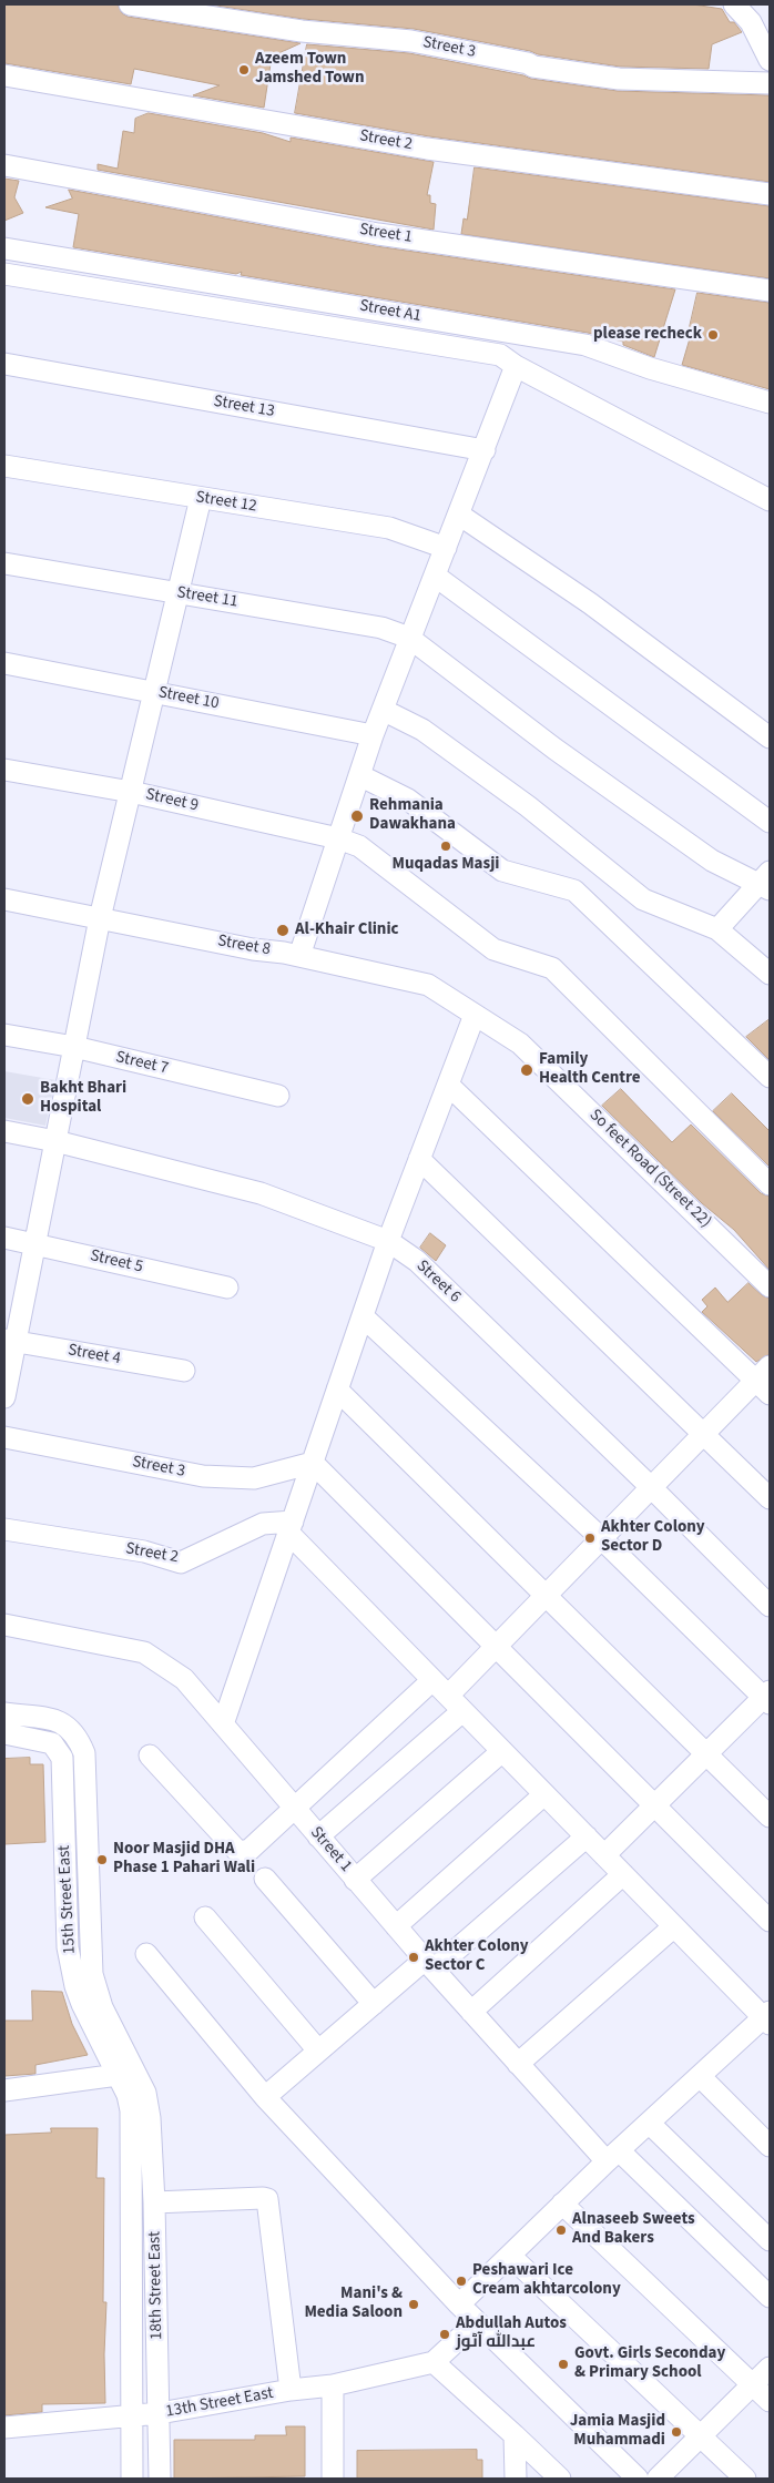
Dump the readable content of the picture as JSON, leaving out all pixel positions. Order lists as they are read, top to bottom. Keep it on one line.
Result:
{"streets":{"street":["Street 3","Street 2","Street 1","Street A1","Street 13","Street 12","Street 11","Street 10","Street 9","Street 8","Street 7","So feet Road (Street 22)","Street 5","Street 6","Street 4","15th Street East","18th Street East","13th Street East"]},"crossings":[["Street 8","So feet Road (Street 22)"],["15th Street East","18th Street East"],["18th Street East","13th Street East"]],"places":["Azeem Town Jamshed Town","please recheck","Rehmania Dawakhana","Muqadas Masji","Al-Khair Clinic","Family Health Centre","Bakht Bhari Hospital","Akhter Colony Sector D","Noor Masjid DHA Phase 1 Pahari Wali","Akhter Colony Sector C","Alnaseeb Sweets And Bakers","Peshawari Ice Cream akhtarcolony","Mani's & Media Saloon","Abdullah Autos عبدالله آٹوز","Govt. Girls Seconday & Primary School","Jamia Masjid Muhammadi"]}
